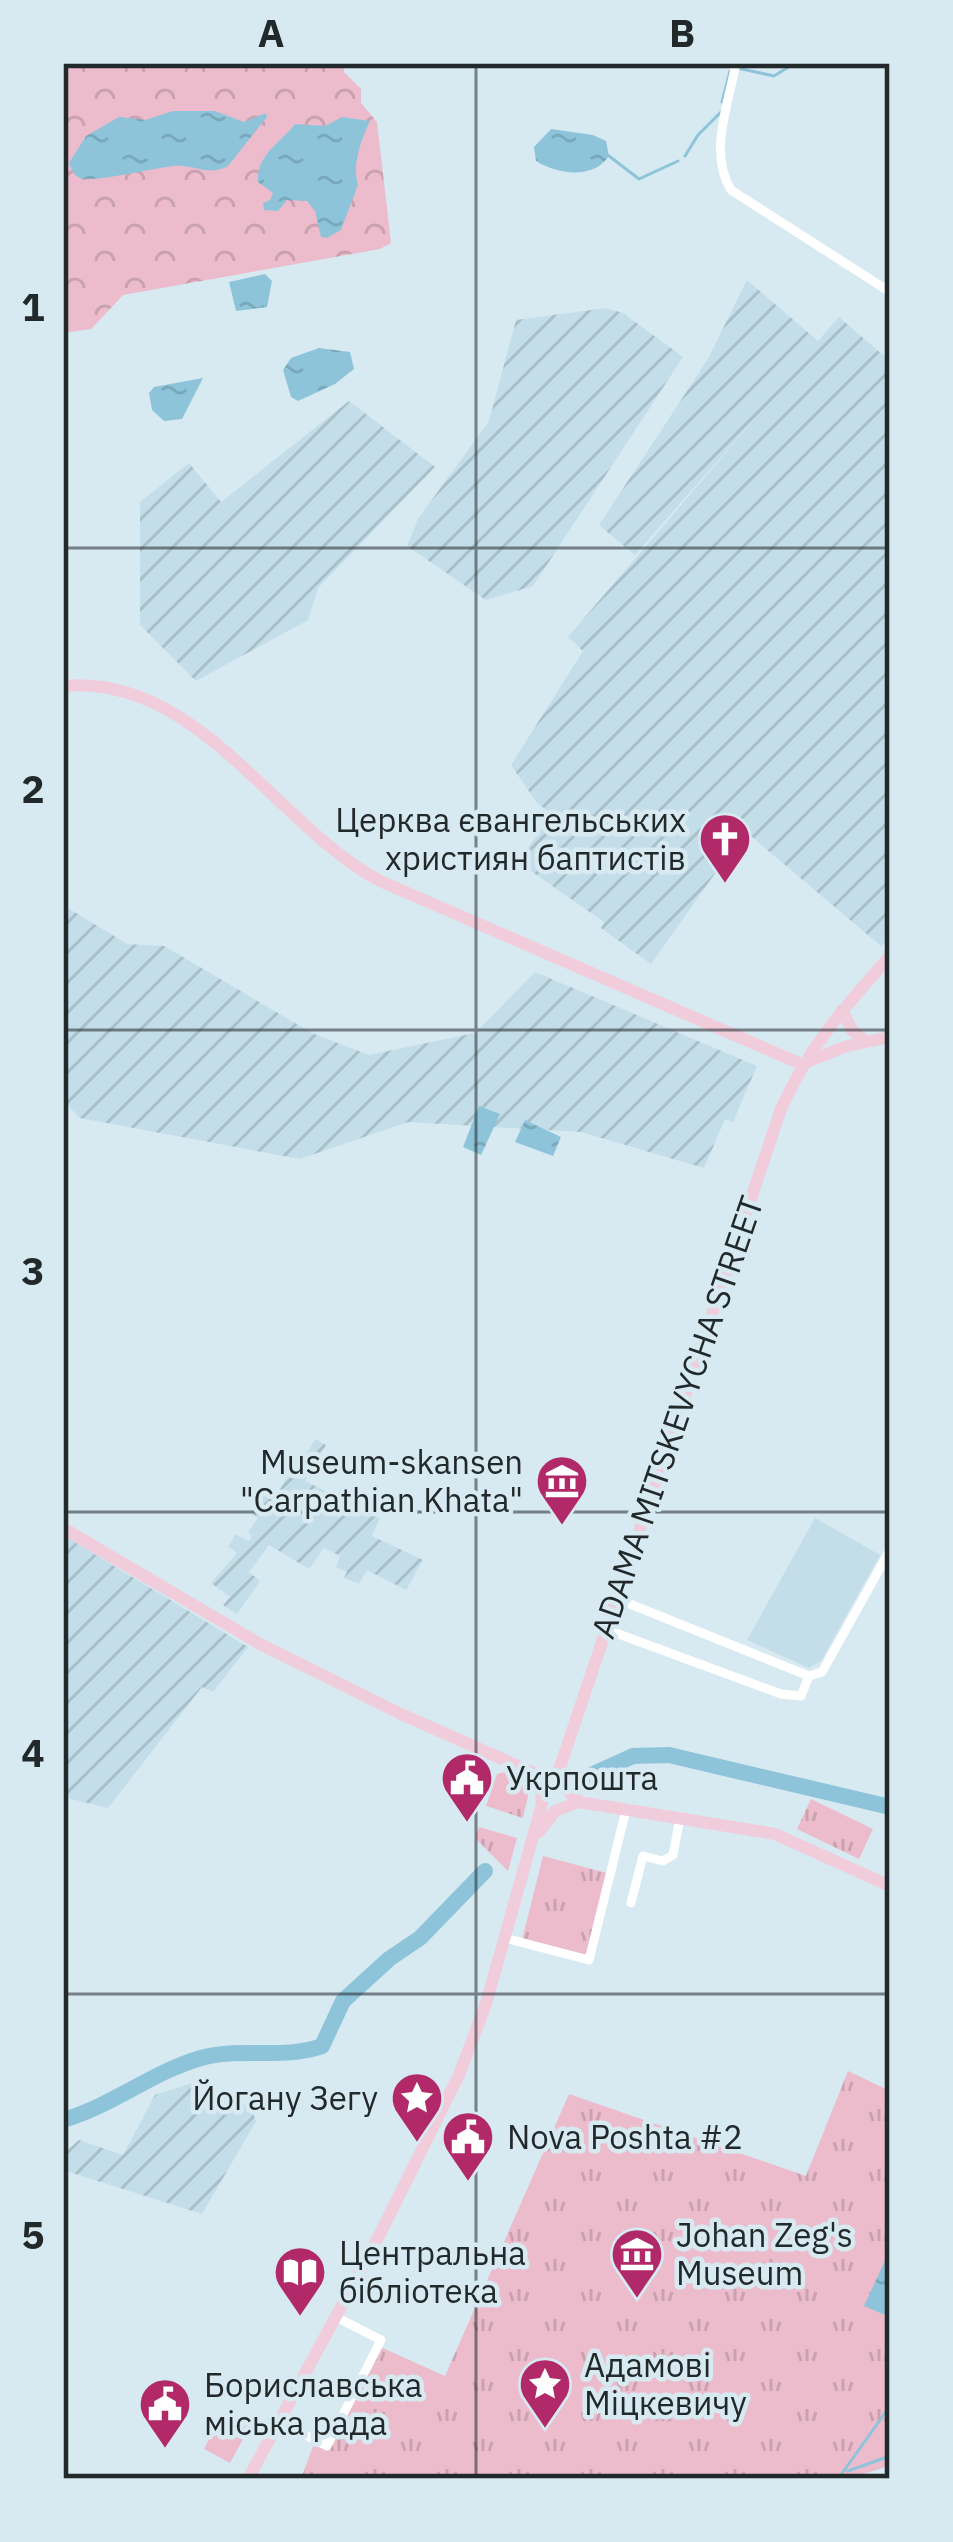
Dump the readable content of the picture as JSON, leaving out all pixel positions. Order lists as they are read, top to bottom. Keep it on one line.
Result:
{"streets":{"main road":["ADAMA MITSKEVYCHA STREET"]},"places":{"church":["Церква євангельських християн баптистів"],"museum":["Museum-skansen \"Carpathian Khata\"","Johan Zeg's Museum"],"public building":["Укрпошта","Nova Poshta #2","Бориславська міська рада"],"place":["Йогану Зегу","Адамові Міцкевичу"],"library":["Центральна бібліотека"]},"grid":{"columns":["A","B"],"rows":["1","2","3","4","5"]}}
